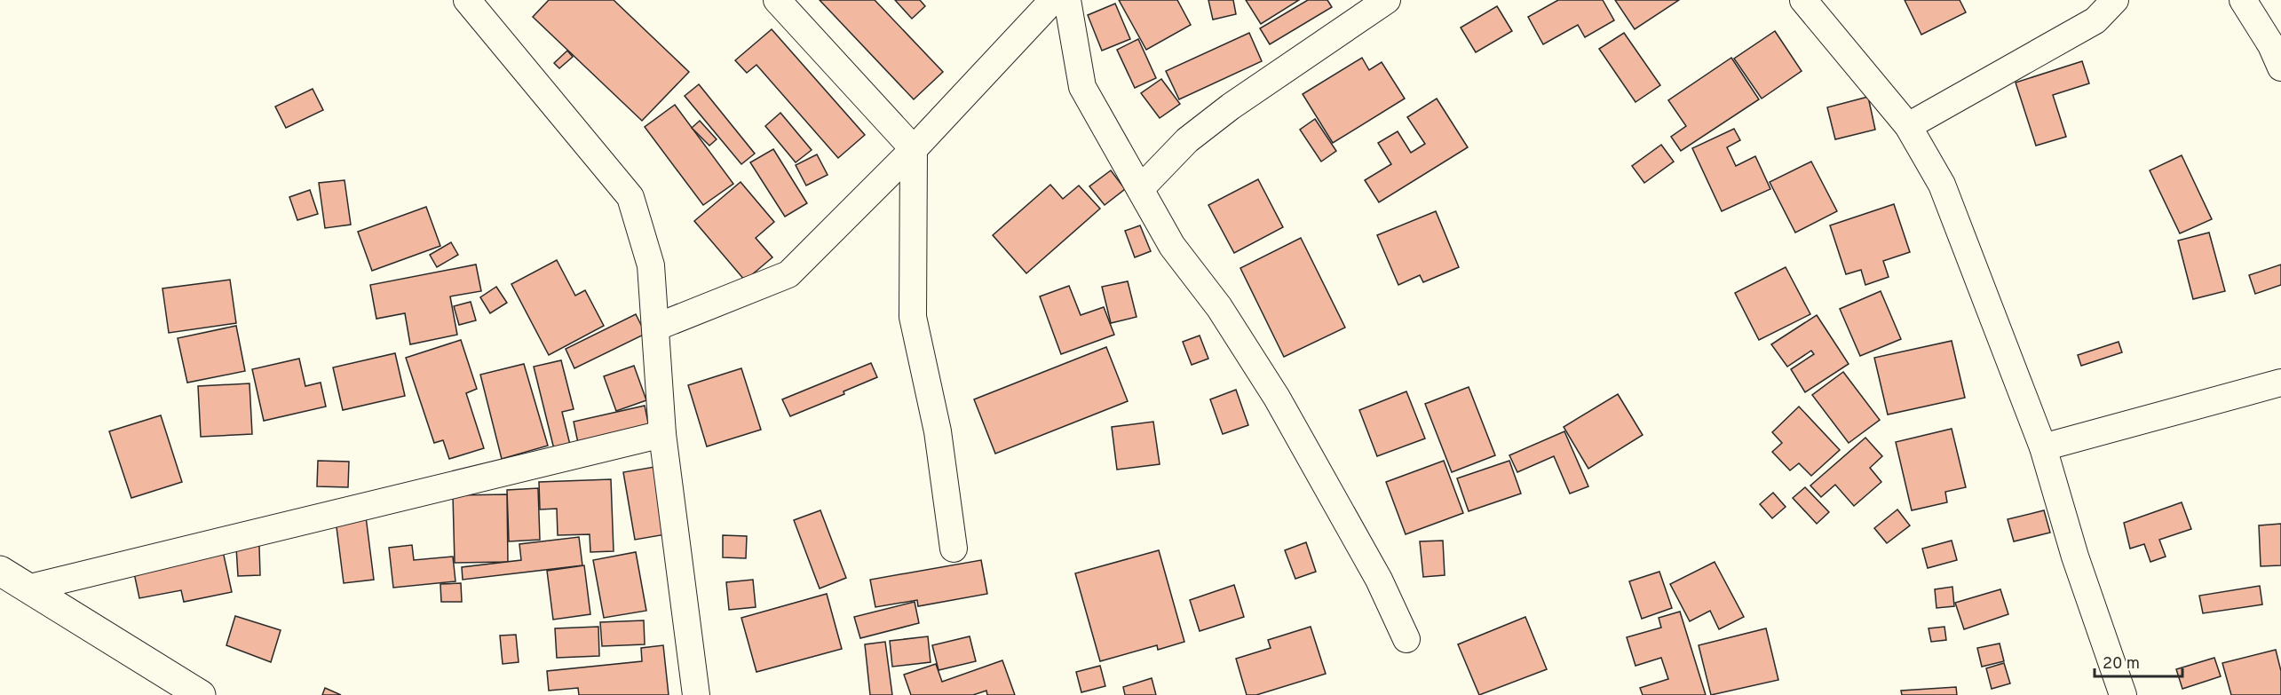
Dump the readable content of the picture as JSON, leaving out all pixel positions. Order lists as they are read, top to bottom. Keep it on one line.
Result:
{"scale_bar":"20 m"}
